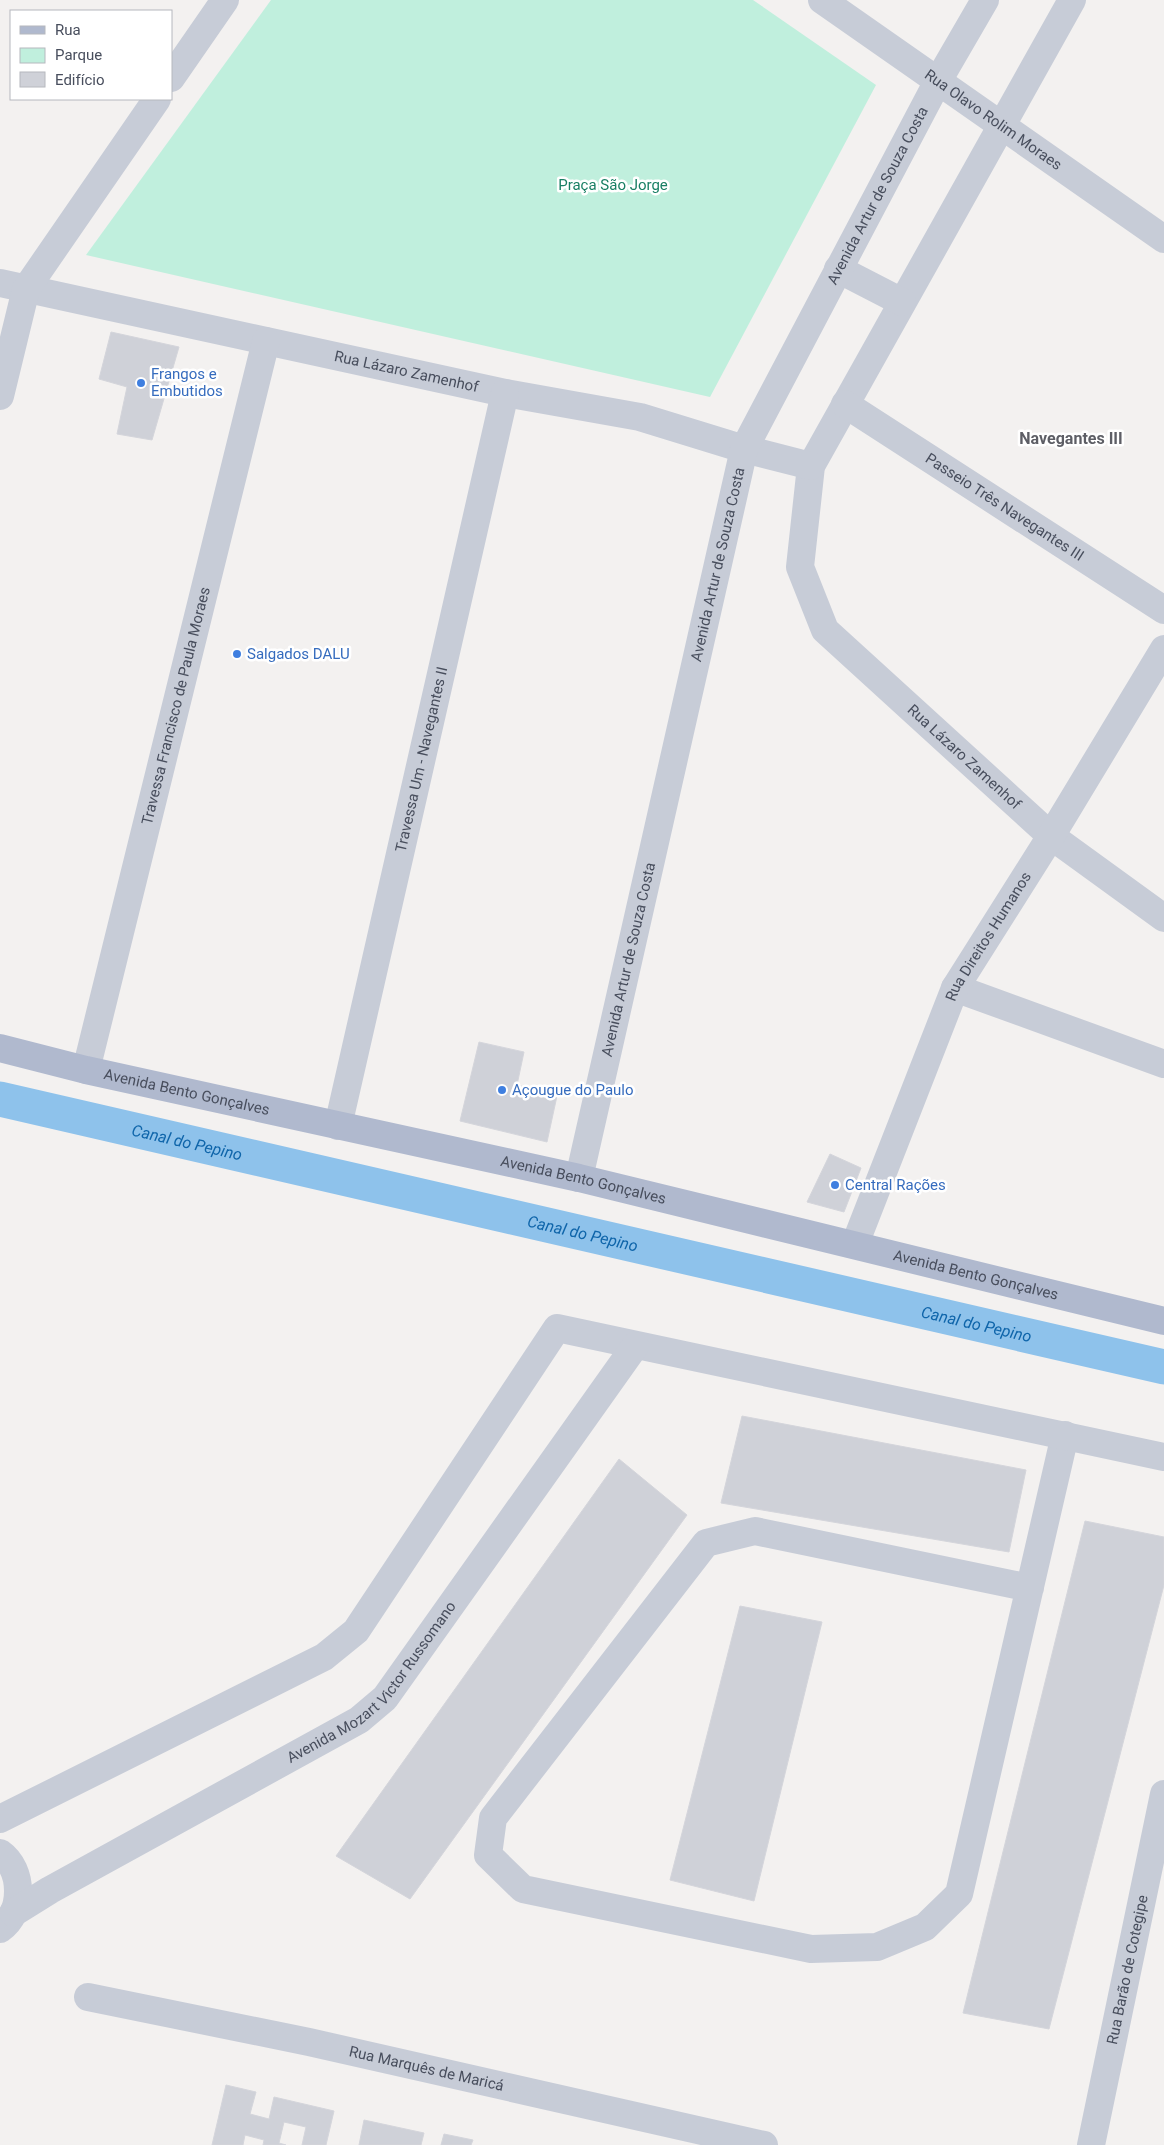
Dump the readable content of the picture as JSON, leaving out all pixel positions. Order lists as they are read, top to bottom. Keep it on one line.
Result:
{"streets":{"main road":["Avenida Bento Gonçalves"],"street":["Rua Olavo Rolim Moraes","Avenida Artur de Souza Costa","Rua Lázaro Zamenhof","Passeio Três Navegantes III","Travessa Francisco de Paula Moraes","Travessa Um - Navegantes II","Rua Direitos Humanos","Avenida Mozart Victor Russomano","Rua Barão de Cotegipe","Rua Marquês de Maricá"]},"crossings":[["Rua Olavo Rolim Moraes","Avenida Artur de Souza Costa"],["Avenida Artur de Souza Costa","Rua Lázaro Zamenhof"],["Avenida Artur de Souza Costa","Avenida Bento Gonçalves"],["Rua Lázaro Zamenhof","Travessa Francisco de Paula Moraes"],["Rua Lázaro Zamenhof","Travessa Um - Navegantes II"],["Rua Lázaro Zamenhof","Rua Direitos Humanos"],["Travessa Francisco de Paula Moraes","Avenida Bento Gonçalves"],["Travessa Um - Navegantes II","Avenida Bento Gonçalves"],["Rua Direitos Humanos","Avenida Bento Gonçalves"]],"districts":["Navegantes III"],"water":["Canal do Pepino"],"parks":["Praça São Jorge"],"places":["Frangos e Embutidos","Salgados DALU","Açougue do Paulo","Central Rações"],"legend":["Rua","Parque","Edifício"]}
